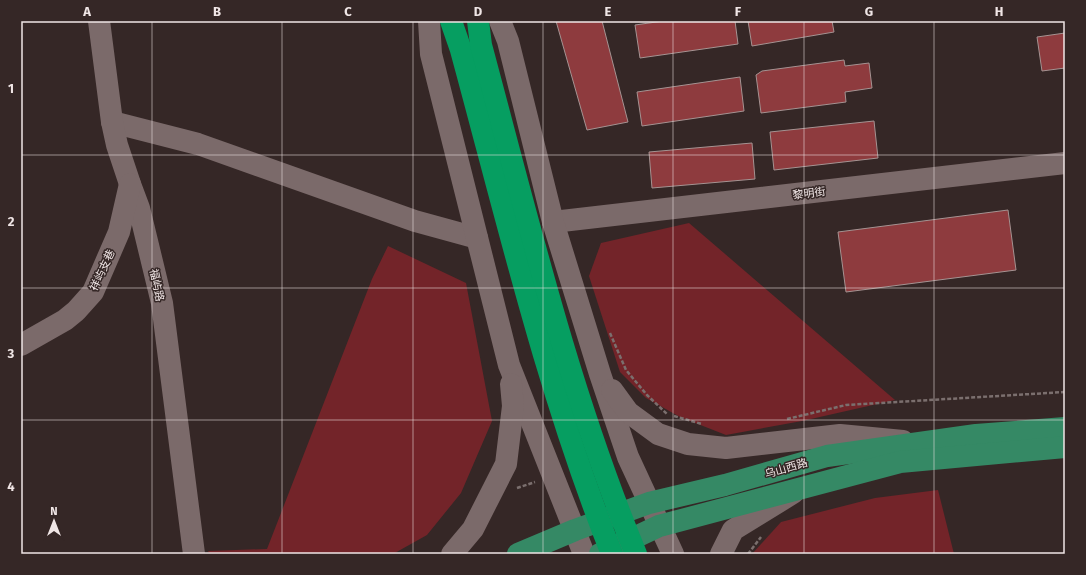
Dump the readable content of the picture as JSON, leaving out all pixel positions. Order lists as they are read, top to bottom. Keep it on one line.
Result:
{"streets":{"main road":["黎明街","祥屿支巷","福屿路","乌山西路"]},"crossings":[["祥屿支巷","福屿路"]],"north":"top","grid":{"columns":["A","B","C","D","E","F","G","H"],"rows":["1","2","3","4"]}}
